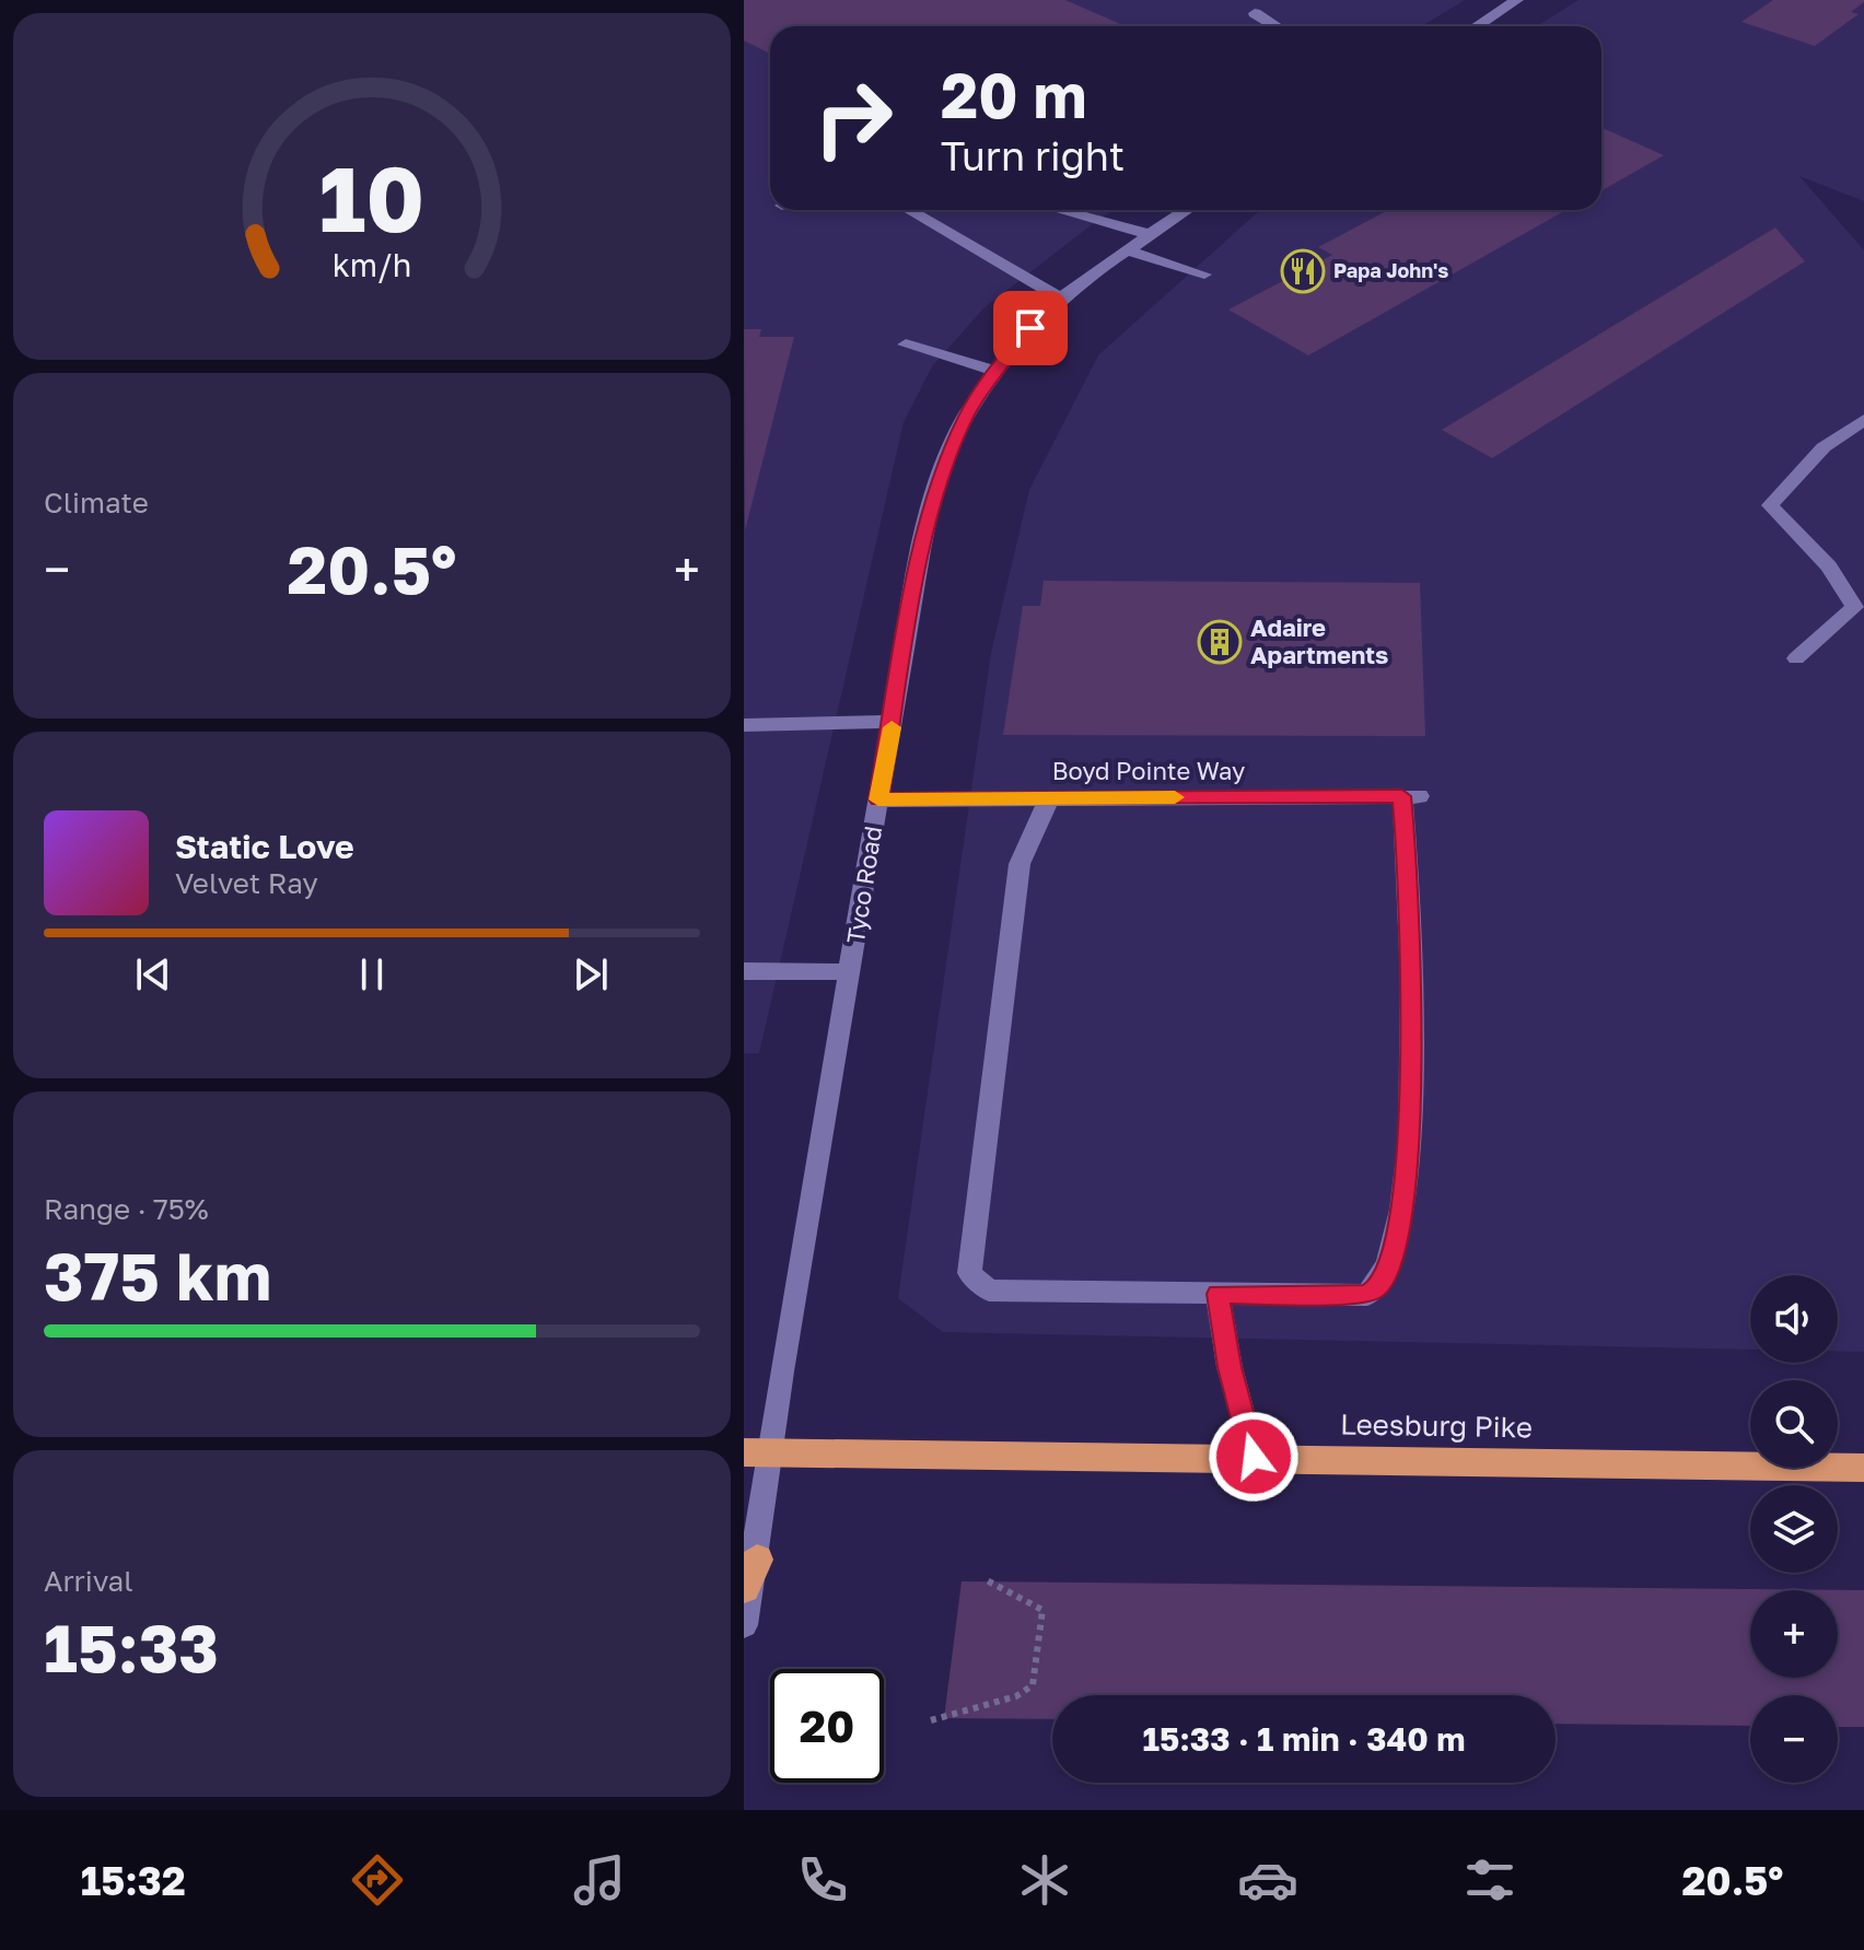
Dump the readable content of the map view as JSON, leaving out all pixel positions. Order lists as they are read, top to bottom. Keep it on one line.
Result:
{"streets":{"highway":["Leesburg Pike"],"street":["Boyd Pointe Way","Tyco Road"]},"crossings":[["Boyd Pointe Way","Tyco Road"],["Tyco Road","Leesburg Pike"]],"places":{"restaurant":["Papa John's"],"building":["Adaire Apartments"]},"page":{"turn":["20 m","Turn right"],"tile":["Climate",["Range · 75%","375 km"],["Arrival","15:33"]],"heat":["−","20.5°","+"],"song":["Static Love","Velvet Ray"],"map_buttons":["+","−"],"limit":"20","trip":"15:33 · 1 min · 340 m","tabs":["15:32","20.5°"],"gauge":["10","km/h"]}}
